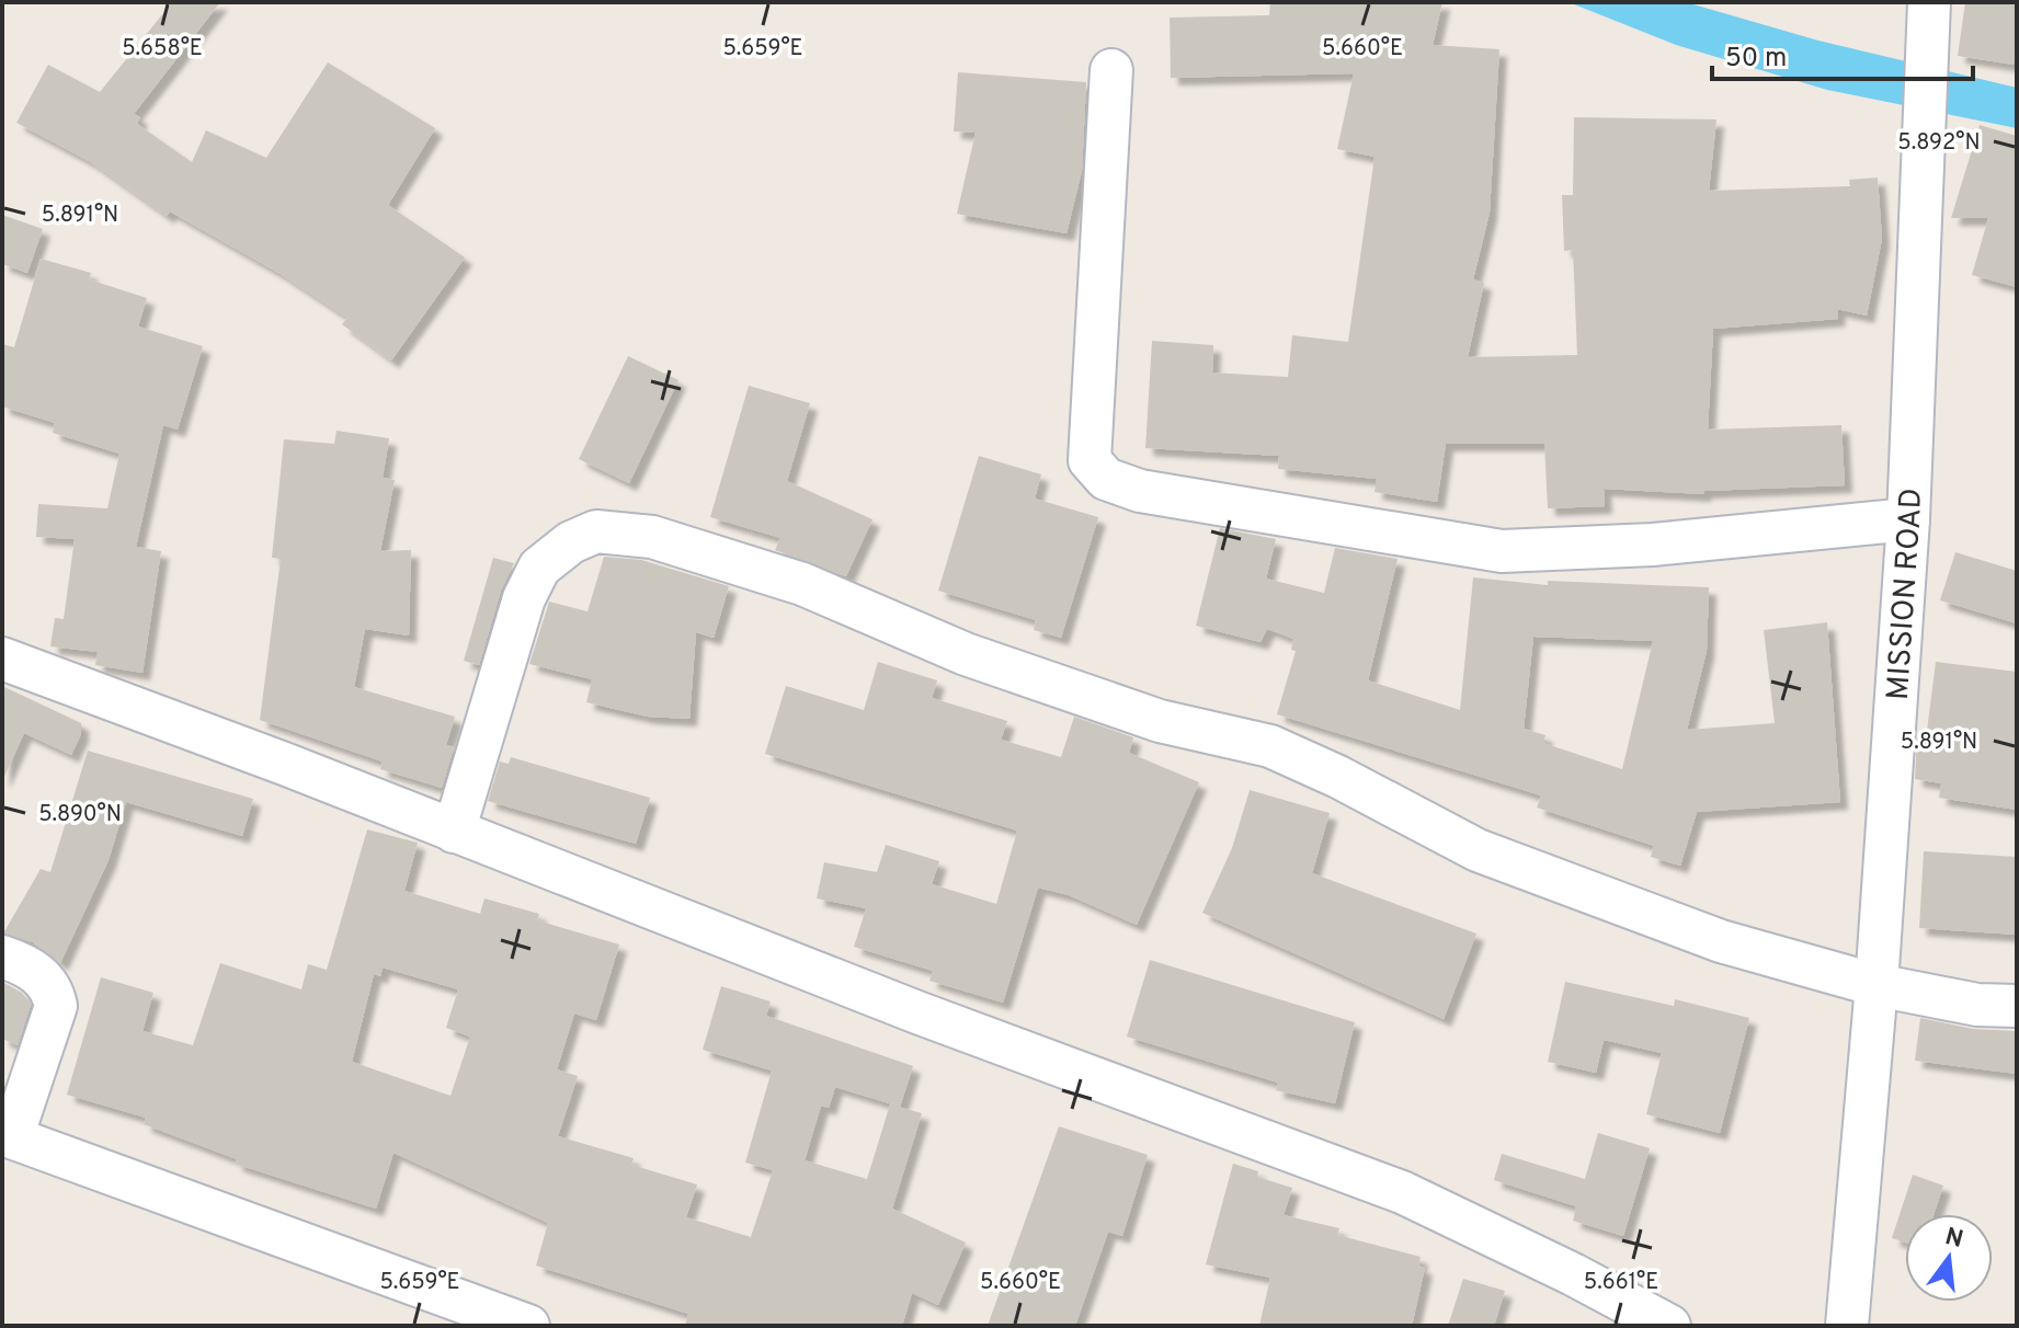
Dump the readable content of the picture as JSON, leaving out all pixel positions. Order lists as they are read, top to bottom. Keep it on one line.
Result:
{"streets":{"street":["MISSION ROAD"]},"scale_bar":"50 m","north":"top","coordinates":["5.658°E","5.660°E","5.659°E","5.892°N","5.891°N","5.890°N","5.661°E"]}
